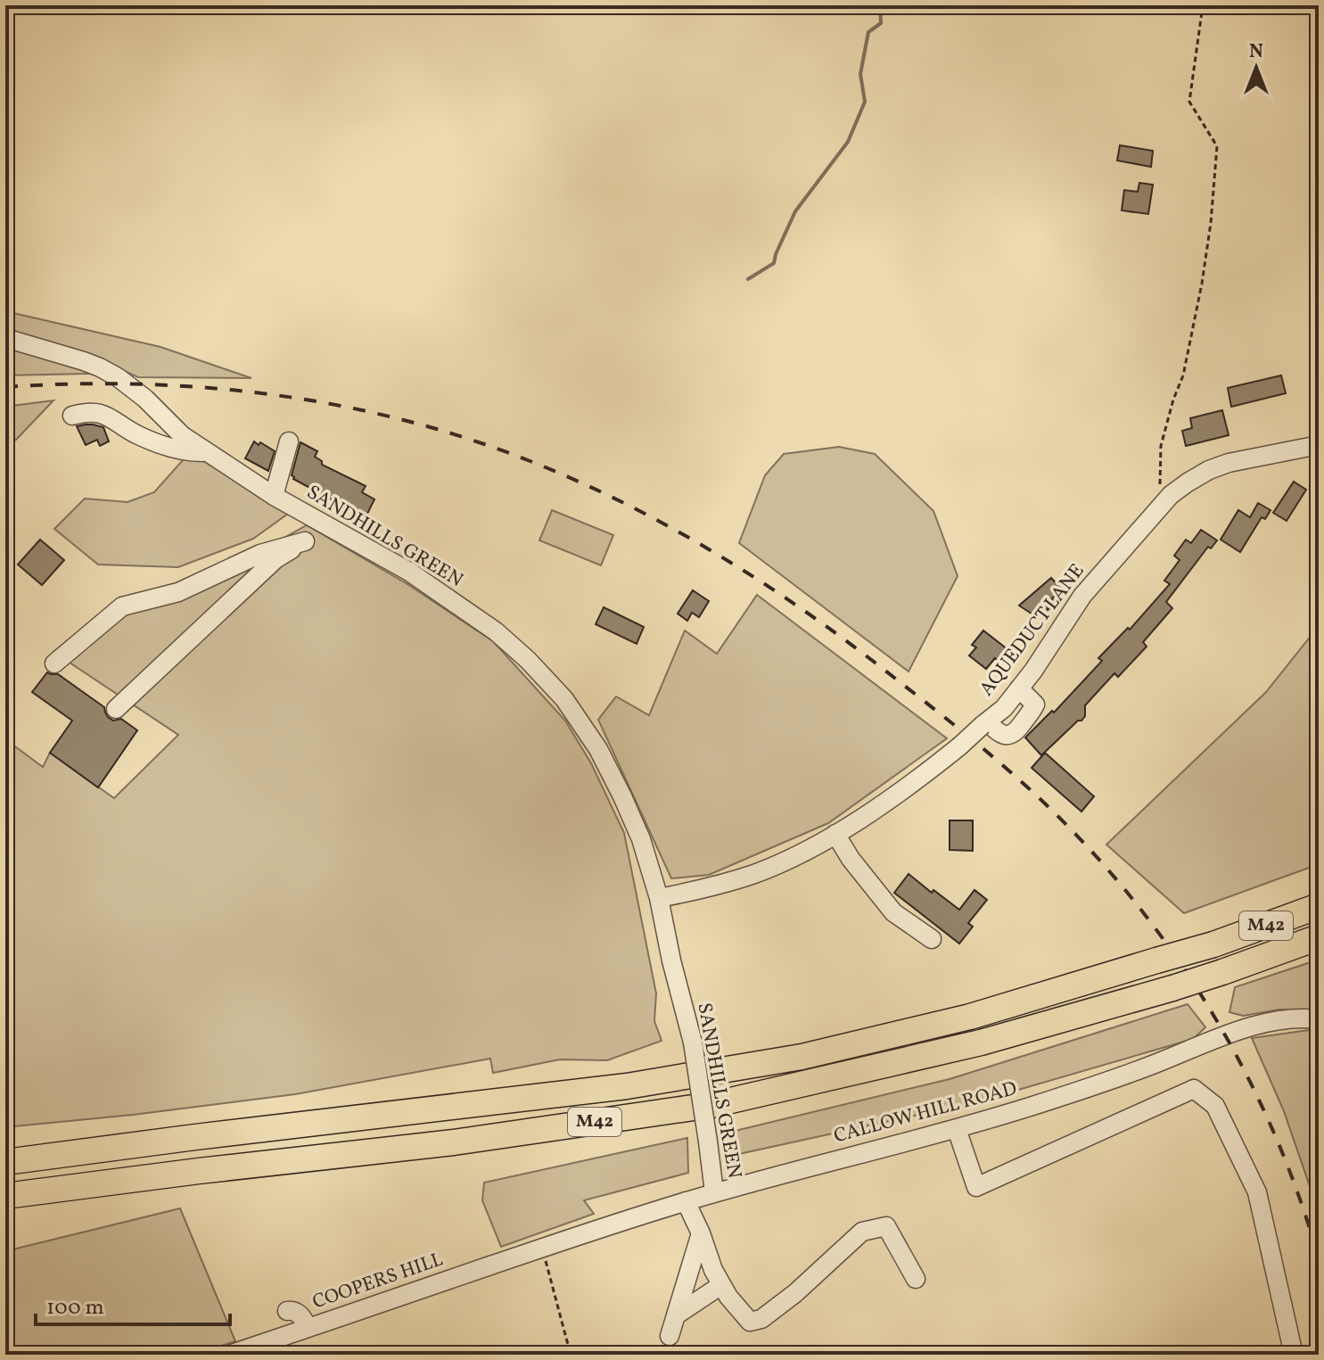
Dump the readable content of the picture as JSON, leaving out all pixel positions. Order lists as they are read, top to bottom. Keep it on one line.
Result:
{"streets":{"highway":["M42"],"street":["SANDHILLS GREEN","AQUEDUCT LANE","CALLOW HILL ROAD","COOPERS HILL"]},"crossings":[["SANDHILLS GREEN","AQUEDUCT LANE"],["SANDHILLS GREEN","CALLOW HILL ROAD"],["CALLOW HILL ROAD","COOPERS HILL"]],"scale_bar":"100 m","north":"top"}
